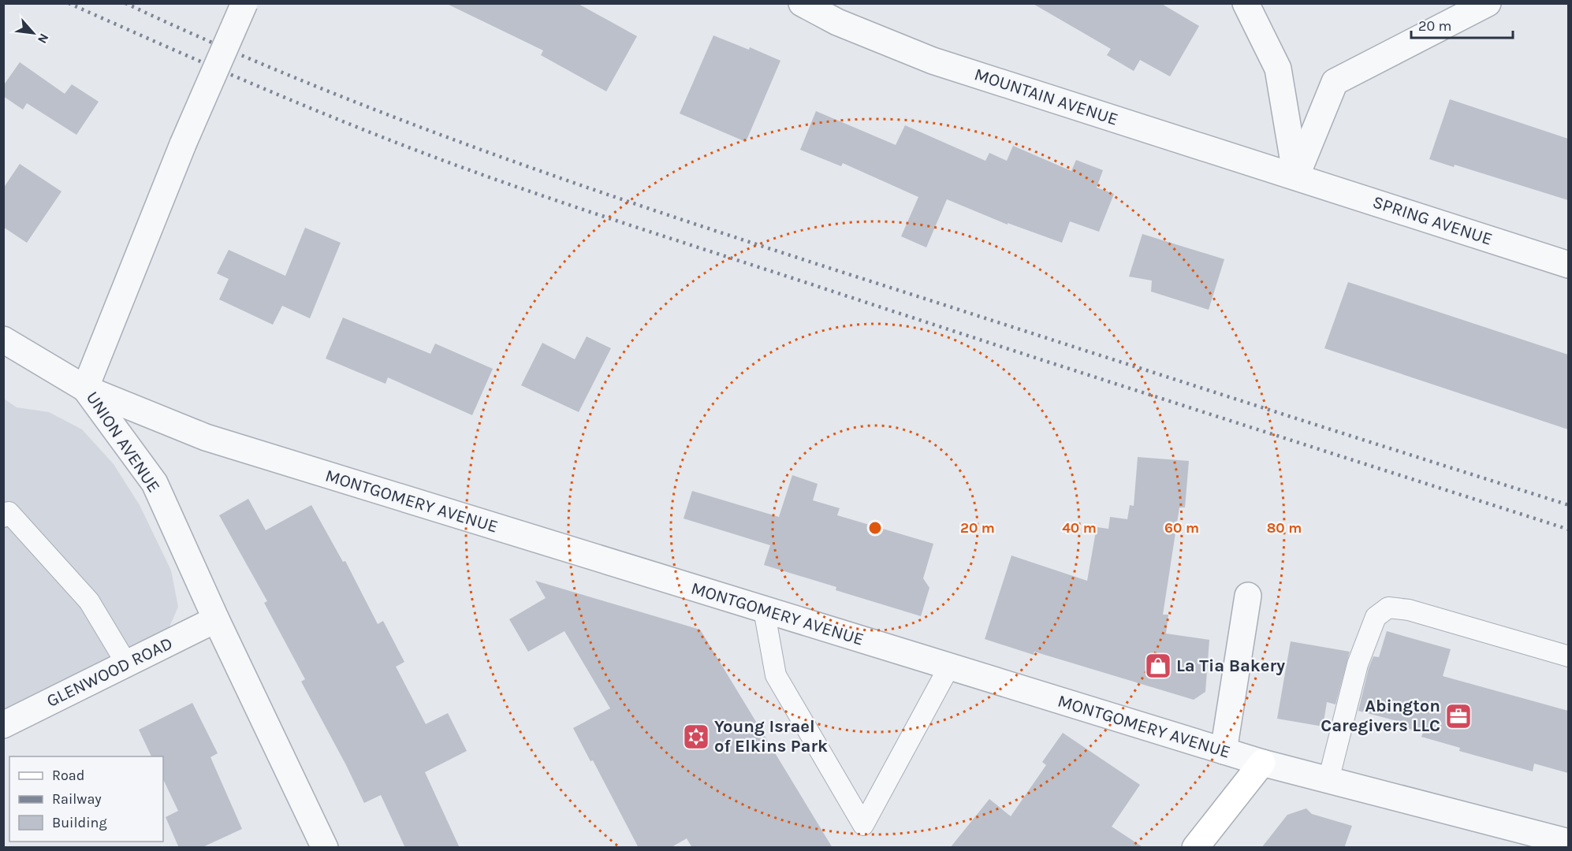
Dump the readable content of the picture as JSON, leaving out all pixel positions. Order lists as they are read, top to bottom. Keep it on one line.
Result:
{"streets":{"street":["MOUNTAIN AVENUE","SPRING AVENUE","UNION AVENUE","MONTGOMERY AVENUE","GLENWOOD ROAD"]},"crossings":[["MOUNTAIN AVENUE","SPRING AVENUE"],["UNION AVENUE","MONTGOMERY AVENUE"],["UNION AVENUE","GLENWOOD ROAD"]],"places":{"shop":["La Tia Bakery"],"office":["Abington Caregivers LLC"],"synagogue":["Young Israel of Elkins Park"]},"legend":["Road","Railway","Building"],"scale_bar":"20 m","north":"bottom right","rings":["20 m","40 m","60 m","80 m"]}
